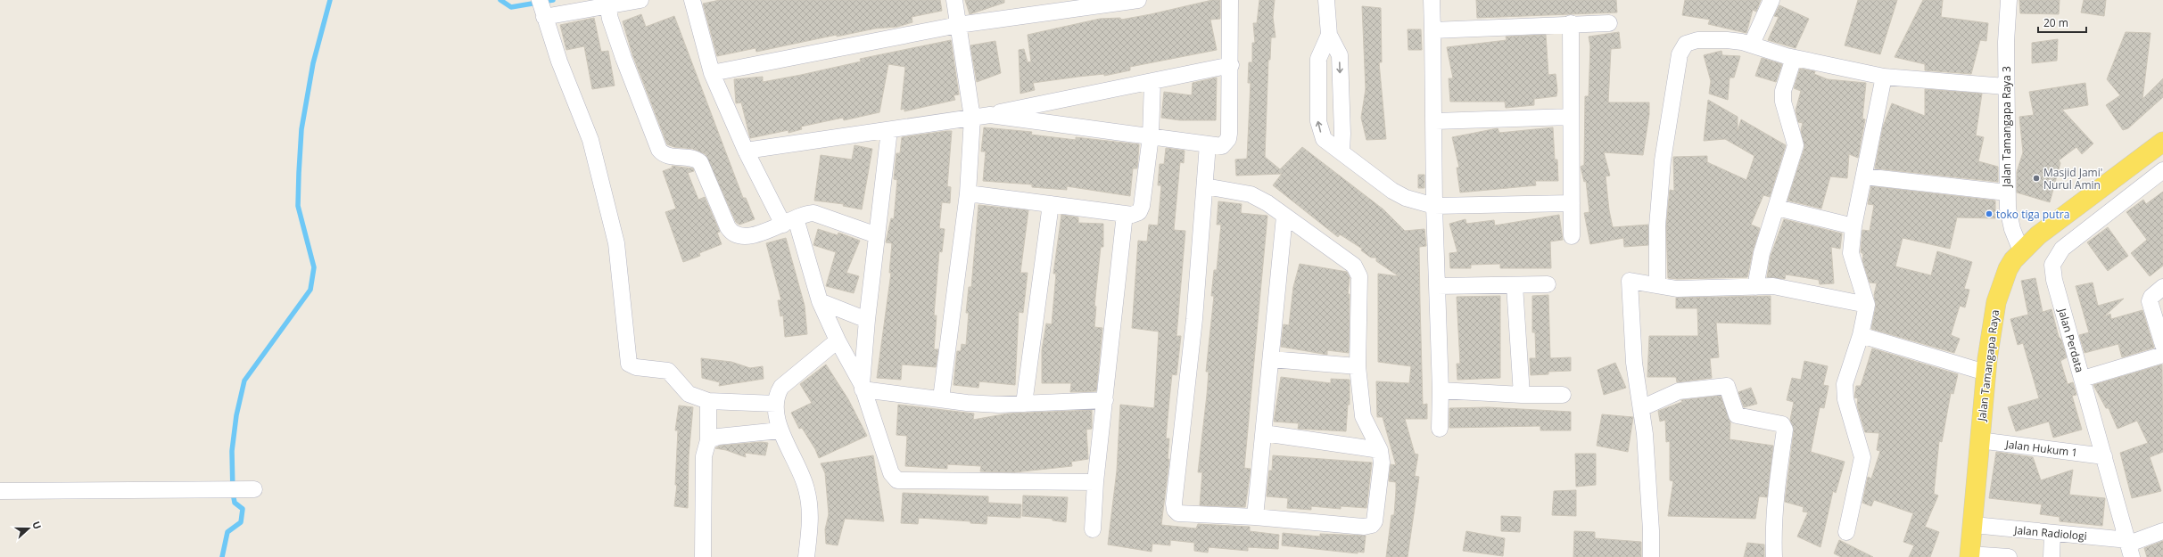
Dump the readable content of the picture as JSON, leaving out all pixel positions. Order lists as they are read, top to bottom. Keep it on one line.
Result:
{"streets":{"main road":["Jalan Tamangapa Raya"],"street":["Jalan Tamangapa Raya 3","Jalan Perdata","Jalan Hukum 1","Jalan Radiologi"]},"crossings":[["Jalan Tamangapa Raya 3","Jalan Tamangapa Raya"],["Jalan Perdata","Jalan Hukum 1"],["Jalan Perdata","Jalan Radiologi"],["Jalan Tamangapa Raya","Jalan Hukum 1"],["Jalan Tamangapa Raya","Jalan Radiologi"]],"places":["Masjid Jami' Nurul Amin","toko tiga putra"],"scale_bar":"20 m","north":"right"}
